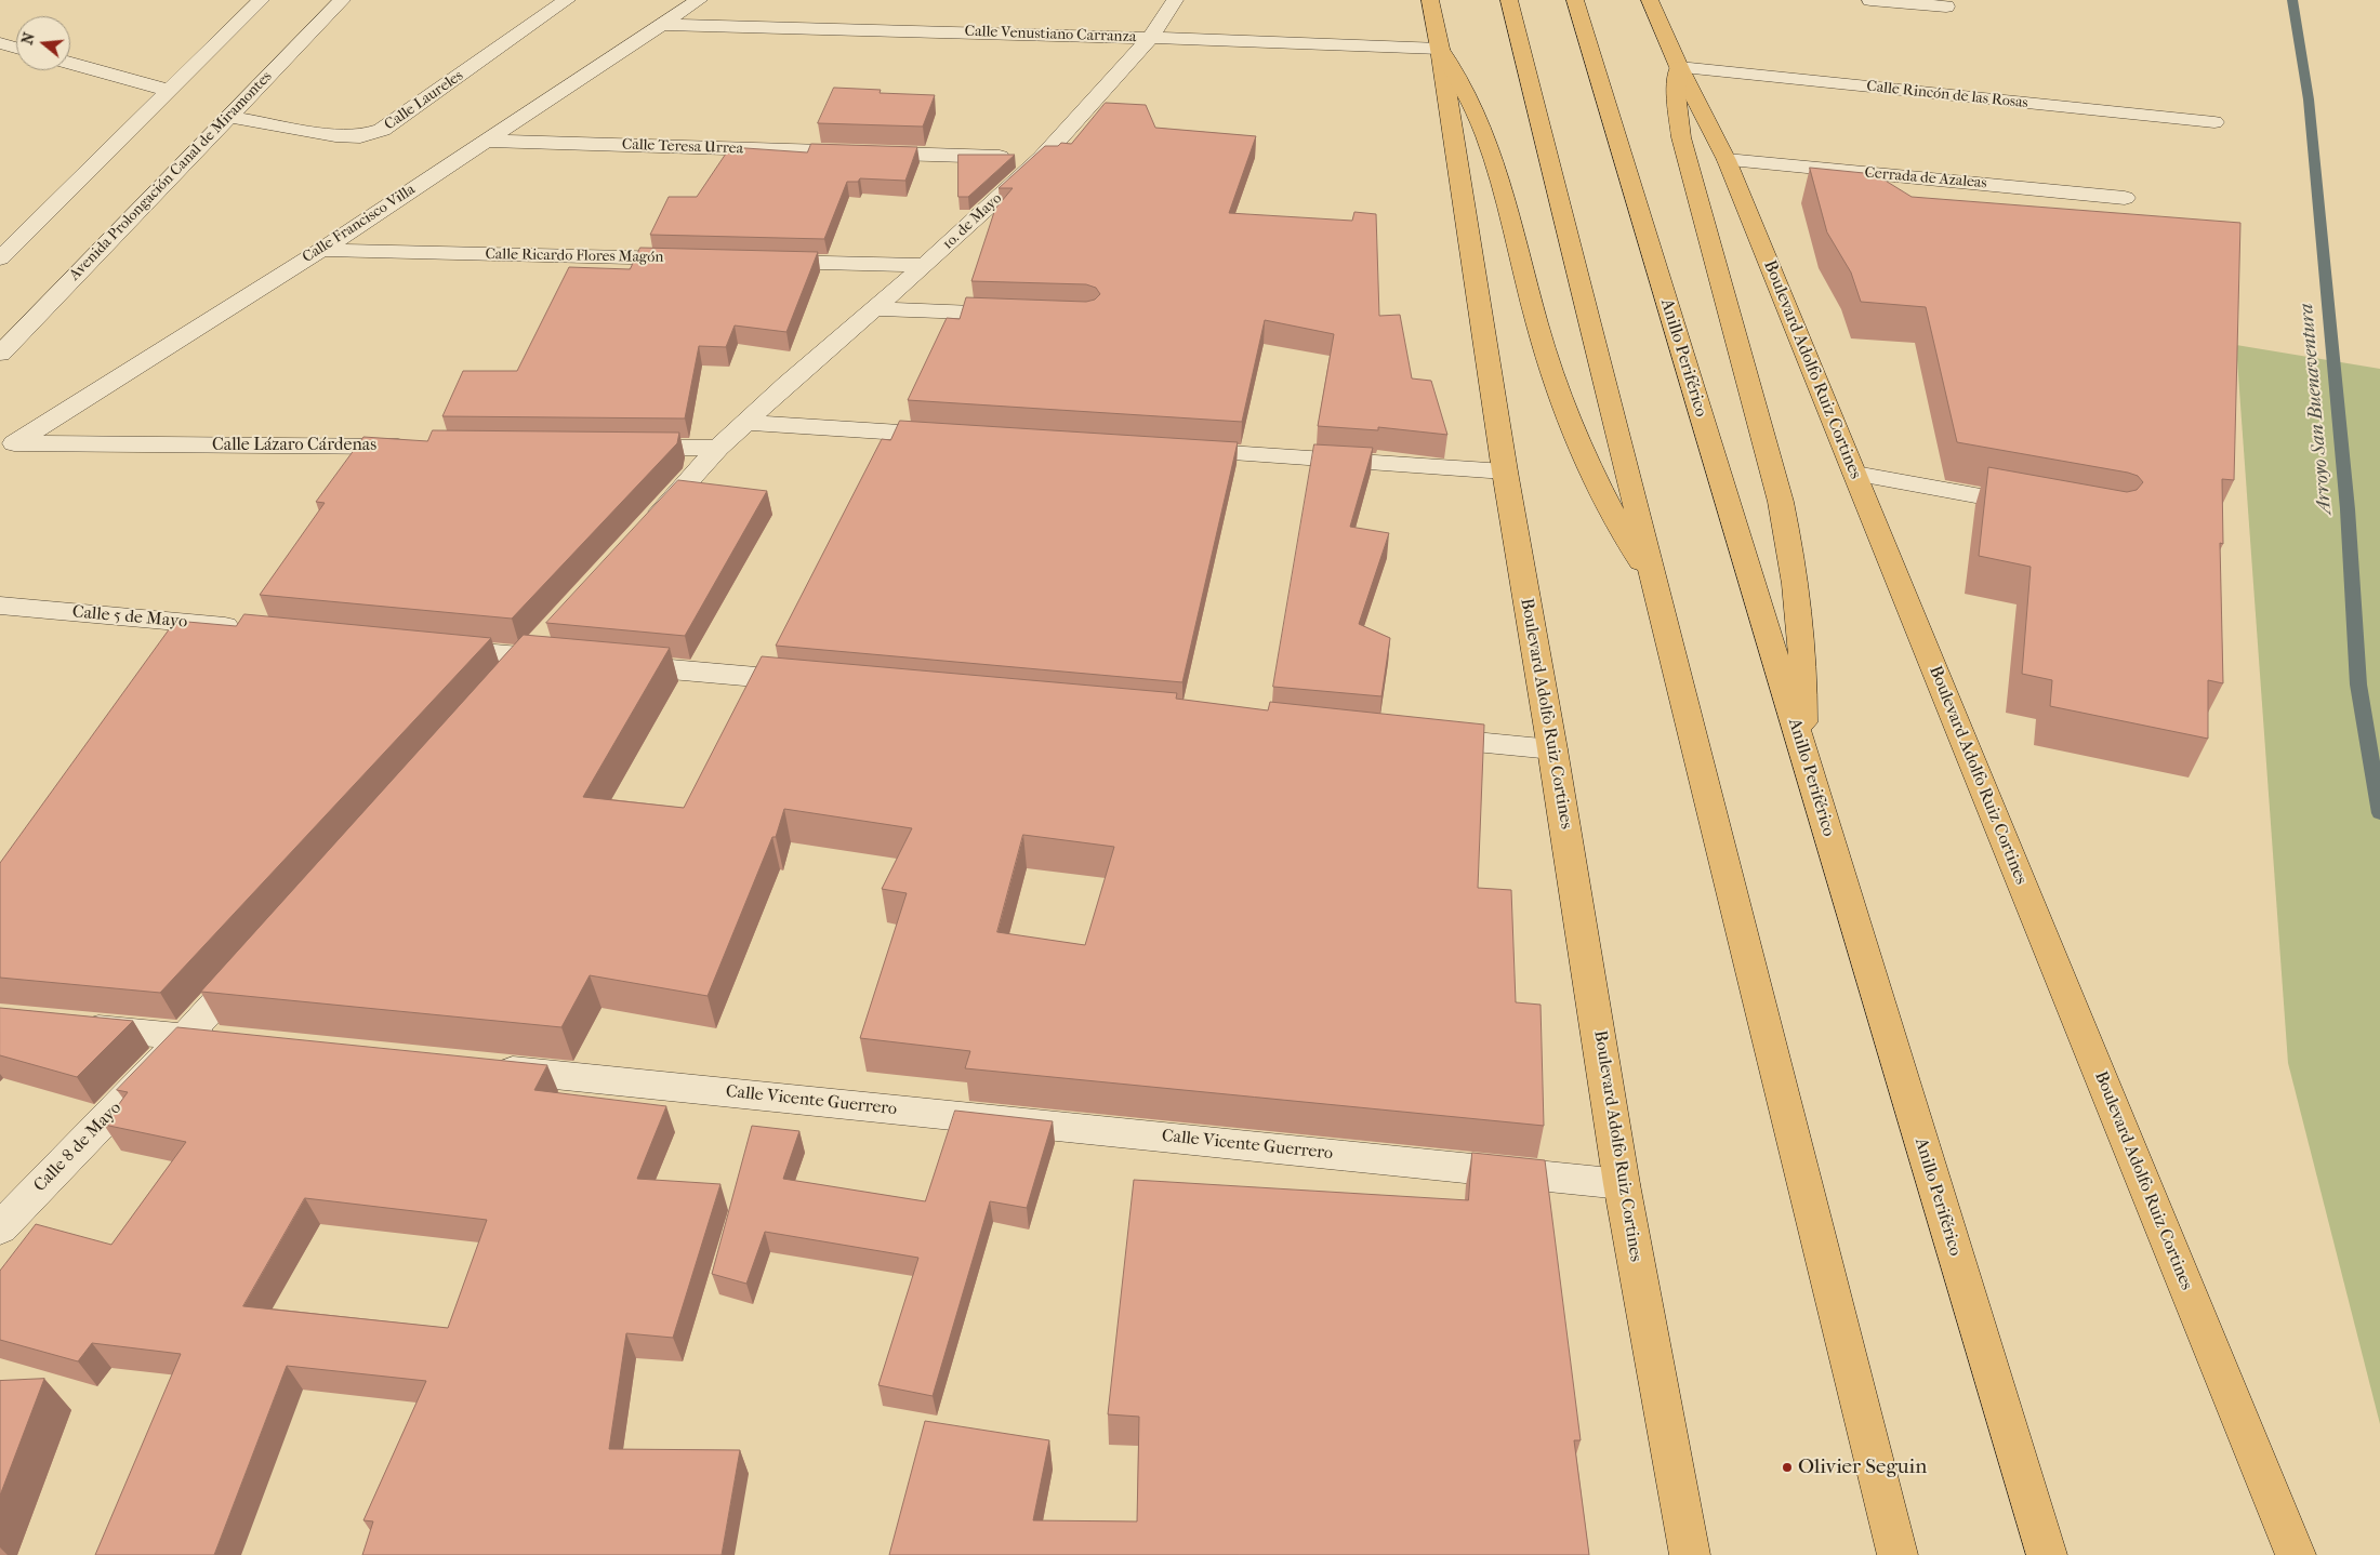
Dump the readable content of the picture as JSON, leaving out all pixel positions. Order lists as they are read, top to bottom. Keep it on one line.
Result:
{"streets":{"main road":["Anillo Periférico","Boulevard Adolfo Ruiz Cortines"],"street":["Calle Venustiano Carranza","Calle Rincón de las Rosas","Calle Laureles","Calle Teresa Urrea","Avenida Prolongación Canal de Miramontes","Cerrada de Azaleas","1o. de Mayo","Calle Francisco Villa","Calle Ricardo Flores Magón","Calle Lázaro Cárdenas","Calle 5 de Mayo","Calle Vicente Guerrero","Calle 8 de Mayo"]},"crossings":[["Calle Venustiano Carranza","1o. de Mayo"],["Calle Venustiano Carranza","Calle Francisco Villa"],["Calle Venustiano Carranza","Boulevard Adolfo Ruiz Cortines"],["Calle Rincón de las Rosas","Boulevard Adolfo Ruiz Cortines"],["Calle Laureles","Avenida Prolongación Canal de Miramontes"],["Calle Teresa Urrea","1o. de Mayo"],["Calle Teresa Urrea","Calle Francisco Villa"],["Cerrada de Azaleas","Boulevard Adolfo Ruiz Cortines"],["Calle Francisco Villa","Calle Ricardo Flores Magón"],["Calle Francisco Villa","Calle Lázaro Cárdenas"],["Boulevard Adolfo Ruiz Cortines","Calle Vicente Guerrero"]],"water":["Arroyo San Buenaventura"],"places":["Olivier Seguin"],"north":"left"}
